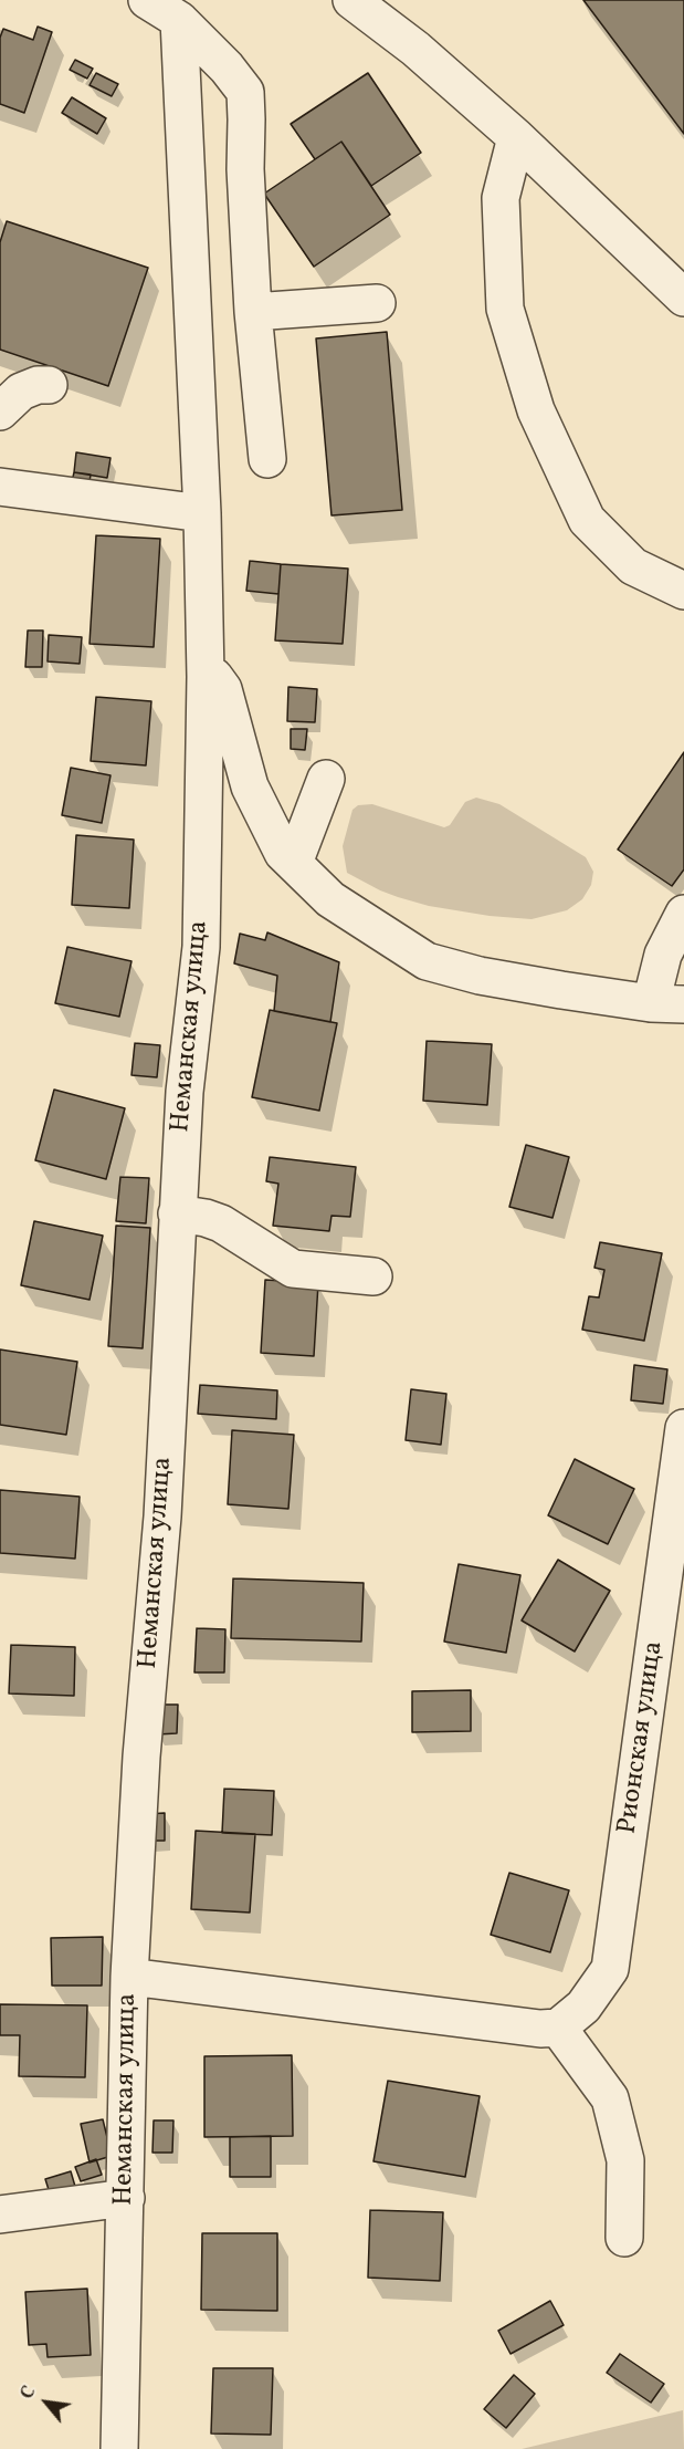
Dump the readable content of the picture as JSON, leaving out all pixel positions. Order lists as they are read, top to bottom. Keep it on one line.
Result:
{"streets":{"lane":["Неманская улица","Рионская улица"]},"north":"top left"}
